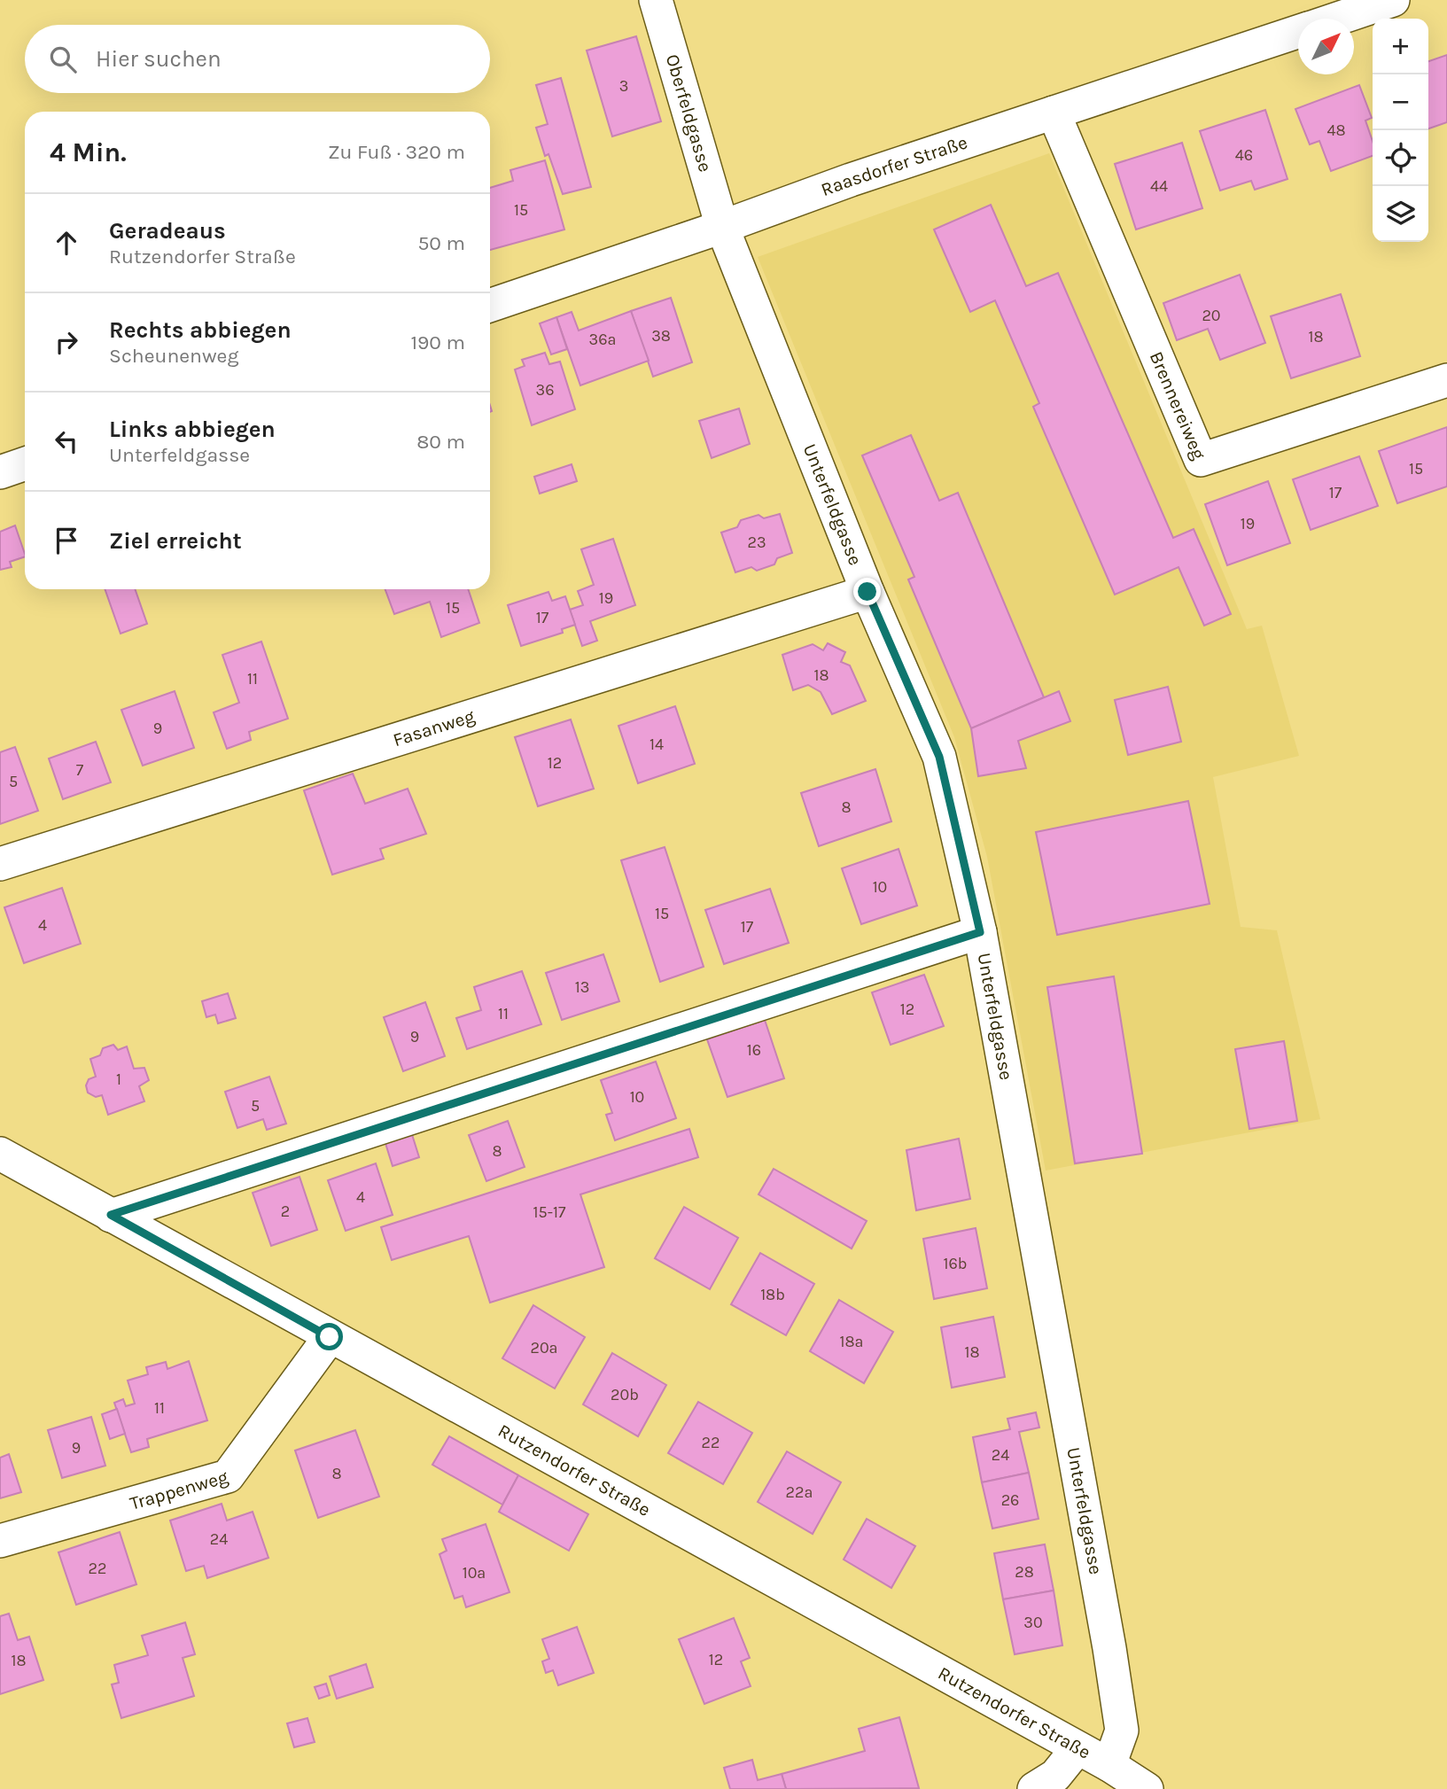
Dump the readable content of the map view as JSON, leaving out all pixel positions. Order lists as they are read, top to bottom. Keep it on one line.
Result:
{"streets":{"street":["Oberfeldgasse","Raasdorfer Straße","Brennereiweg","Unterfeldgasse","Fasanweg","Rutzendorfer Straße","Trappenweg"]},"crossings":[["Oberfeldgasse","Raasdorfer Straße"],["Oberfeldgasse","Unterfeldgasse"],["Raasdorfer Straße","Brennereiweg"],["Raasdorfer Straße","Unterfeldgasse"],["Unterfeldgasse","Fasanweg"],["Unterfeldgasse","Rutzendorfer Straße"],["Rutzendorfer Straße","Trappenweg"]],"house_numbers":["3","48","46","44","15","20","38","18","36a","36","15","17","19","23","19","15","17","18","11","9","14","12","7","5","8","10","15","4","17","13","12","11","9","16","1","10","5","8","4","2","15-17","16b","18b","18a","20a","18","20b","11","22","9","24","8","22a","26","24","22","28","10a","30","12","18"],"north":"top right","page":{"map_buttons":["+","−"],"search":"Hier suchen","heading":["4 Min.","Zu Fuß · 320 m"],"list":[["Geradeaus","Rutzendorfer Straße","50 m"],["Rechts abbiegen","Scheunenweg","190 m"],["Links abbiegen","Unterfeldgasse","80 m"],"Ziel erreicht"]}}
